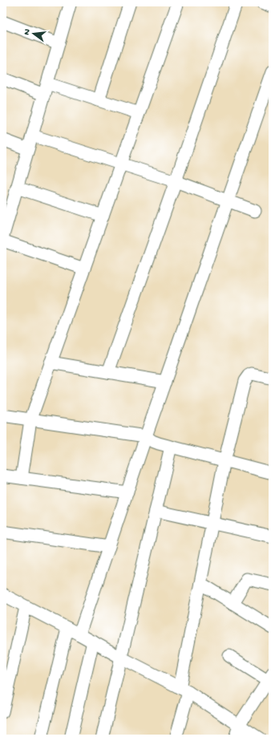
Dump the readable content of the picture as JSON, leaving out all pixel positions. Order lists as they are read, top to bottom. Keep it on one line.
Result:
{"north":"left"}
